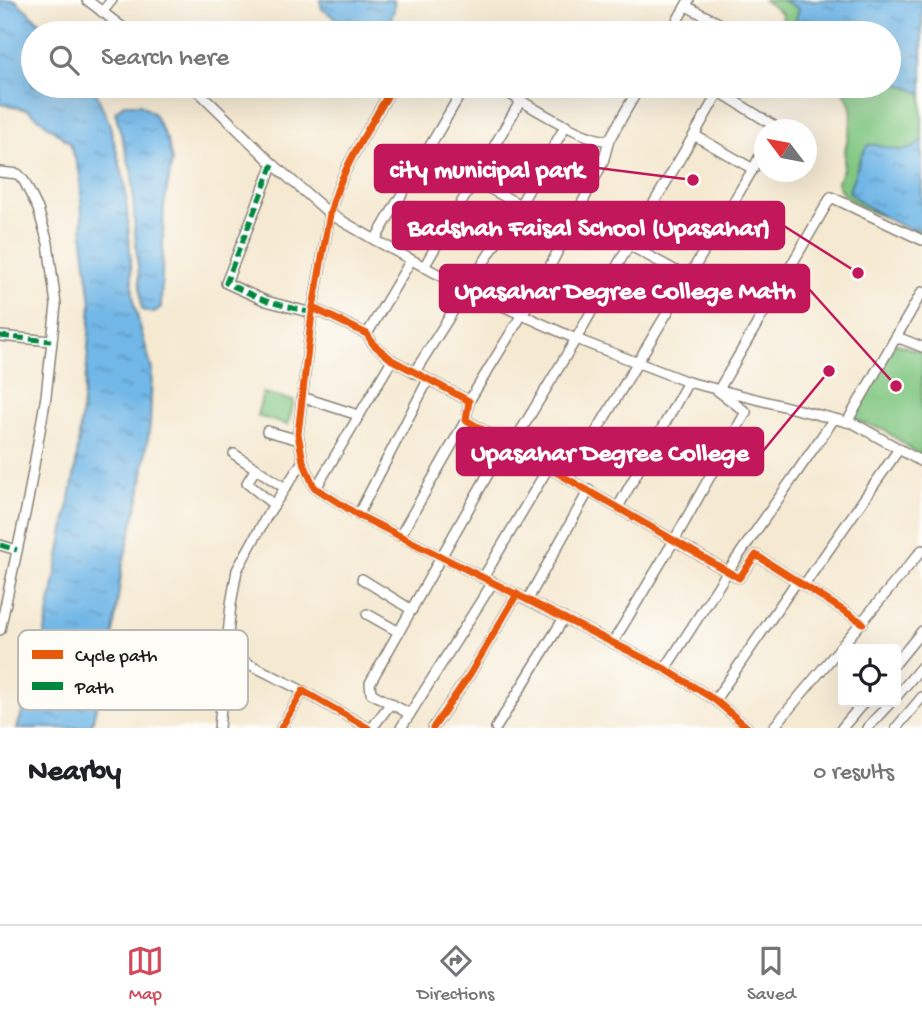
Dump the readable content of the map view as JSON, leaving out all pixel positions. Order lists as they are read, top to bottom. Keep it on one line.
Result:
{"places":["city municipal park","Badshah Faisal School (Upasahar)","Upasahar Degree College","Upasahar Degree College Math"],"legend":["Cycle path","Path"],"north":"top left","page":{"search":"Search here","heading":["Nearby","0 results"],"nav":["Map","Directions","Saved"]}}
